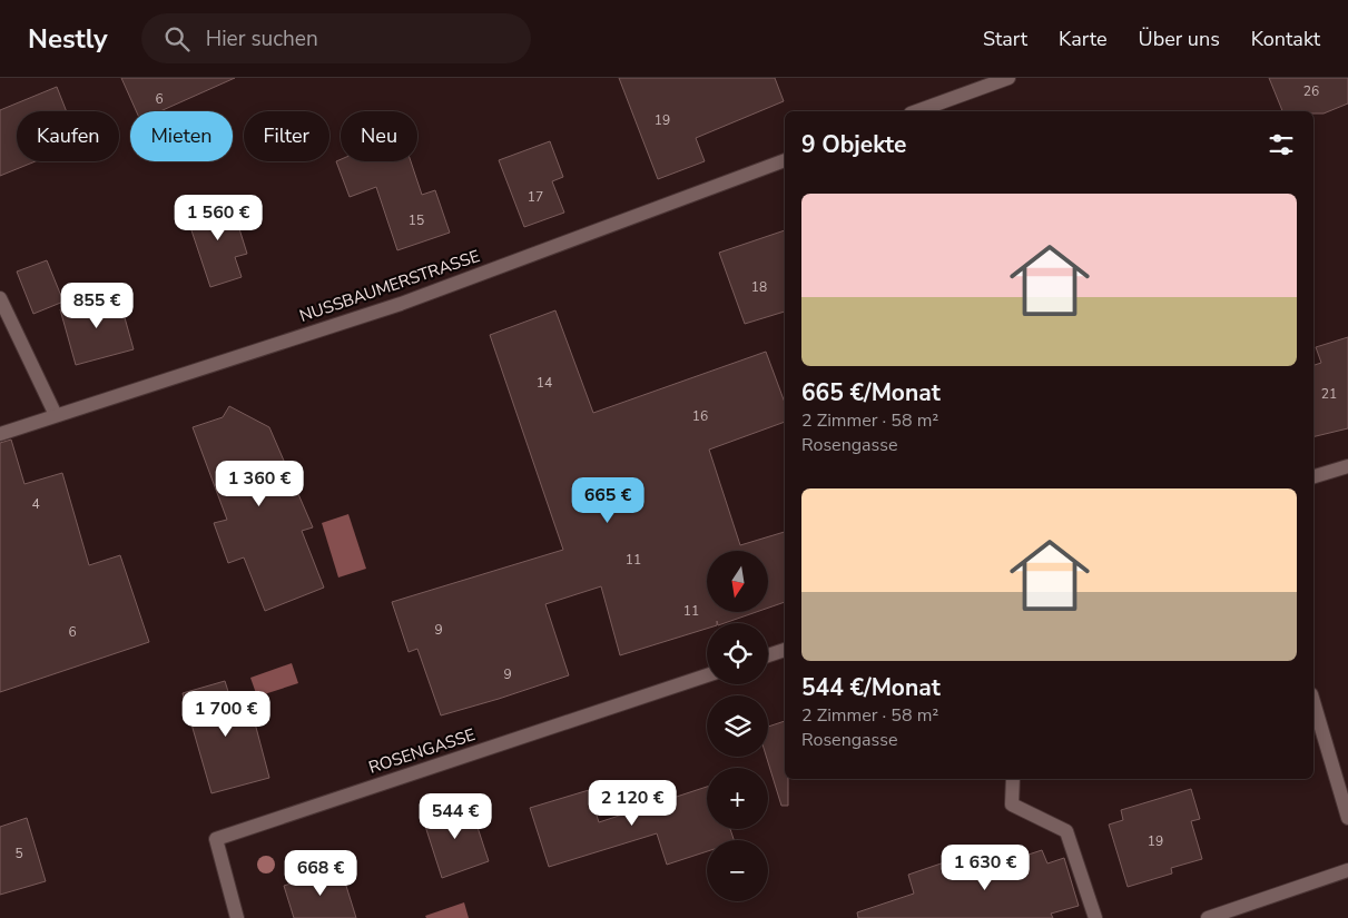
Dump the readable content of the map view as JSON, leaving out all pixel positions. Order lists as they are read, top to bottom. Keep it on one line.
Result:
{"streets":{"street":["NUSSBAUMERSTRASSE","ROSENGASSE"]},"house_numbers":["26","6","19","17","15","18","14","21","16","4","11","11","9","6","9","19","5"],"north":"bottom","page":{"header":"Nestly","search":"Hier suchen","nav":["Start","Karte","Über uns","Kontakt"],"chip":["Kaufen","Mieten","Filter","Neu"],"heading":"9 Objekte","list":[{"name":"665 €/Monat","note":"2 Zimmer · 58 m² · Rosengasse"},{"name":"544 €/Monat","note":"2 Zimmer · 58 m² · Rosengasse"}],"price":["1 560 €","855 €","1 360 €","665 €","1 700 €","2 120 €","544 €","1 630 €","668 €"],"map_buttons":["+","−"]}}
